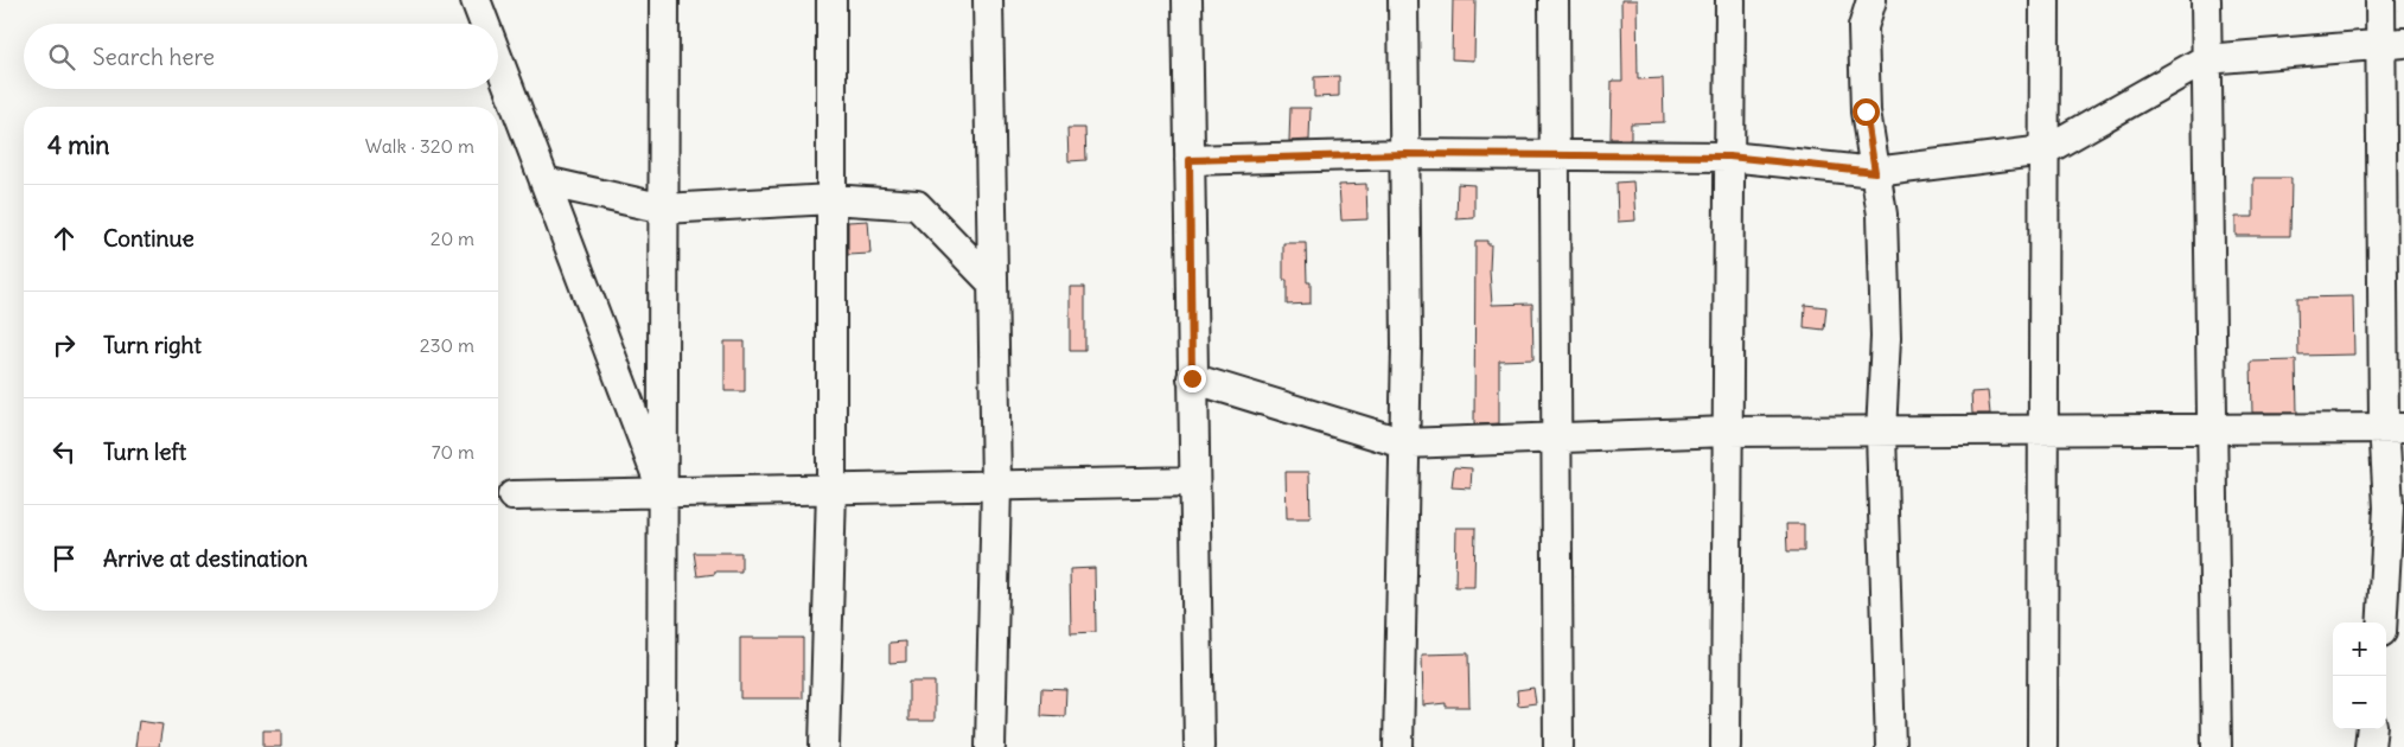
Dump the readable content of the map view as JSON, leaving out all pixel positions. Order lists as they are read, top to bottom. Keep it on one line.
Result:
{"page":{"search":"Search here","heading":["4 min","Walk · 320 m"],"list":[["Continue","20 m"],["Turn right","230 m"],["Turn left","70 m"],"Arrive at destination"],"map_buttons":["+","−"]}}
